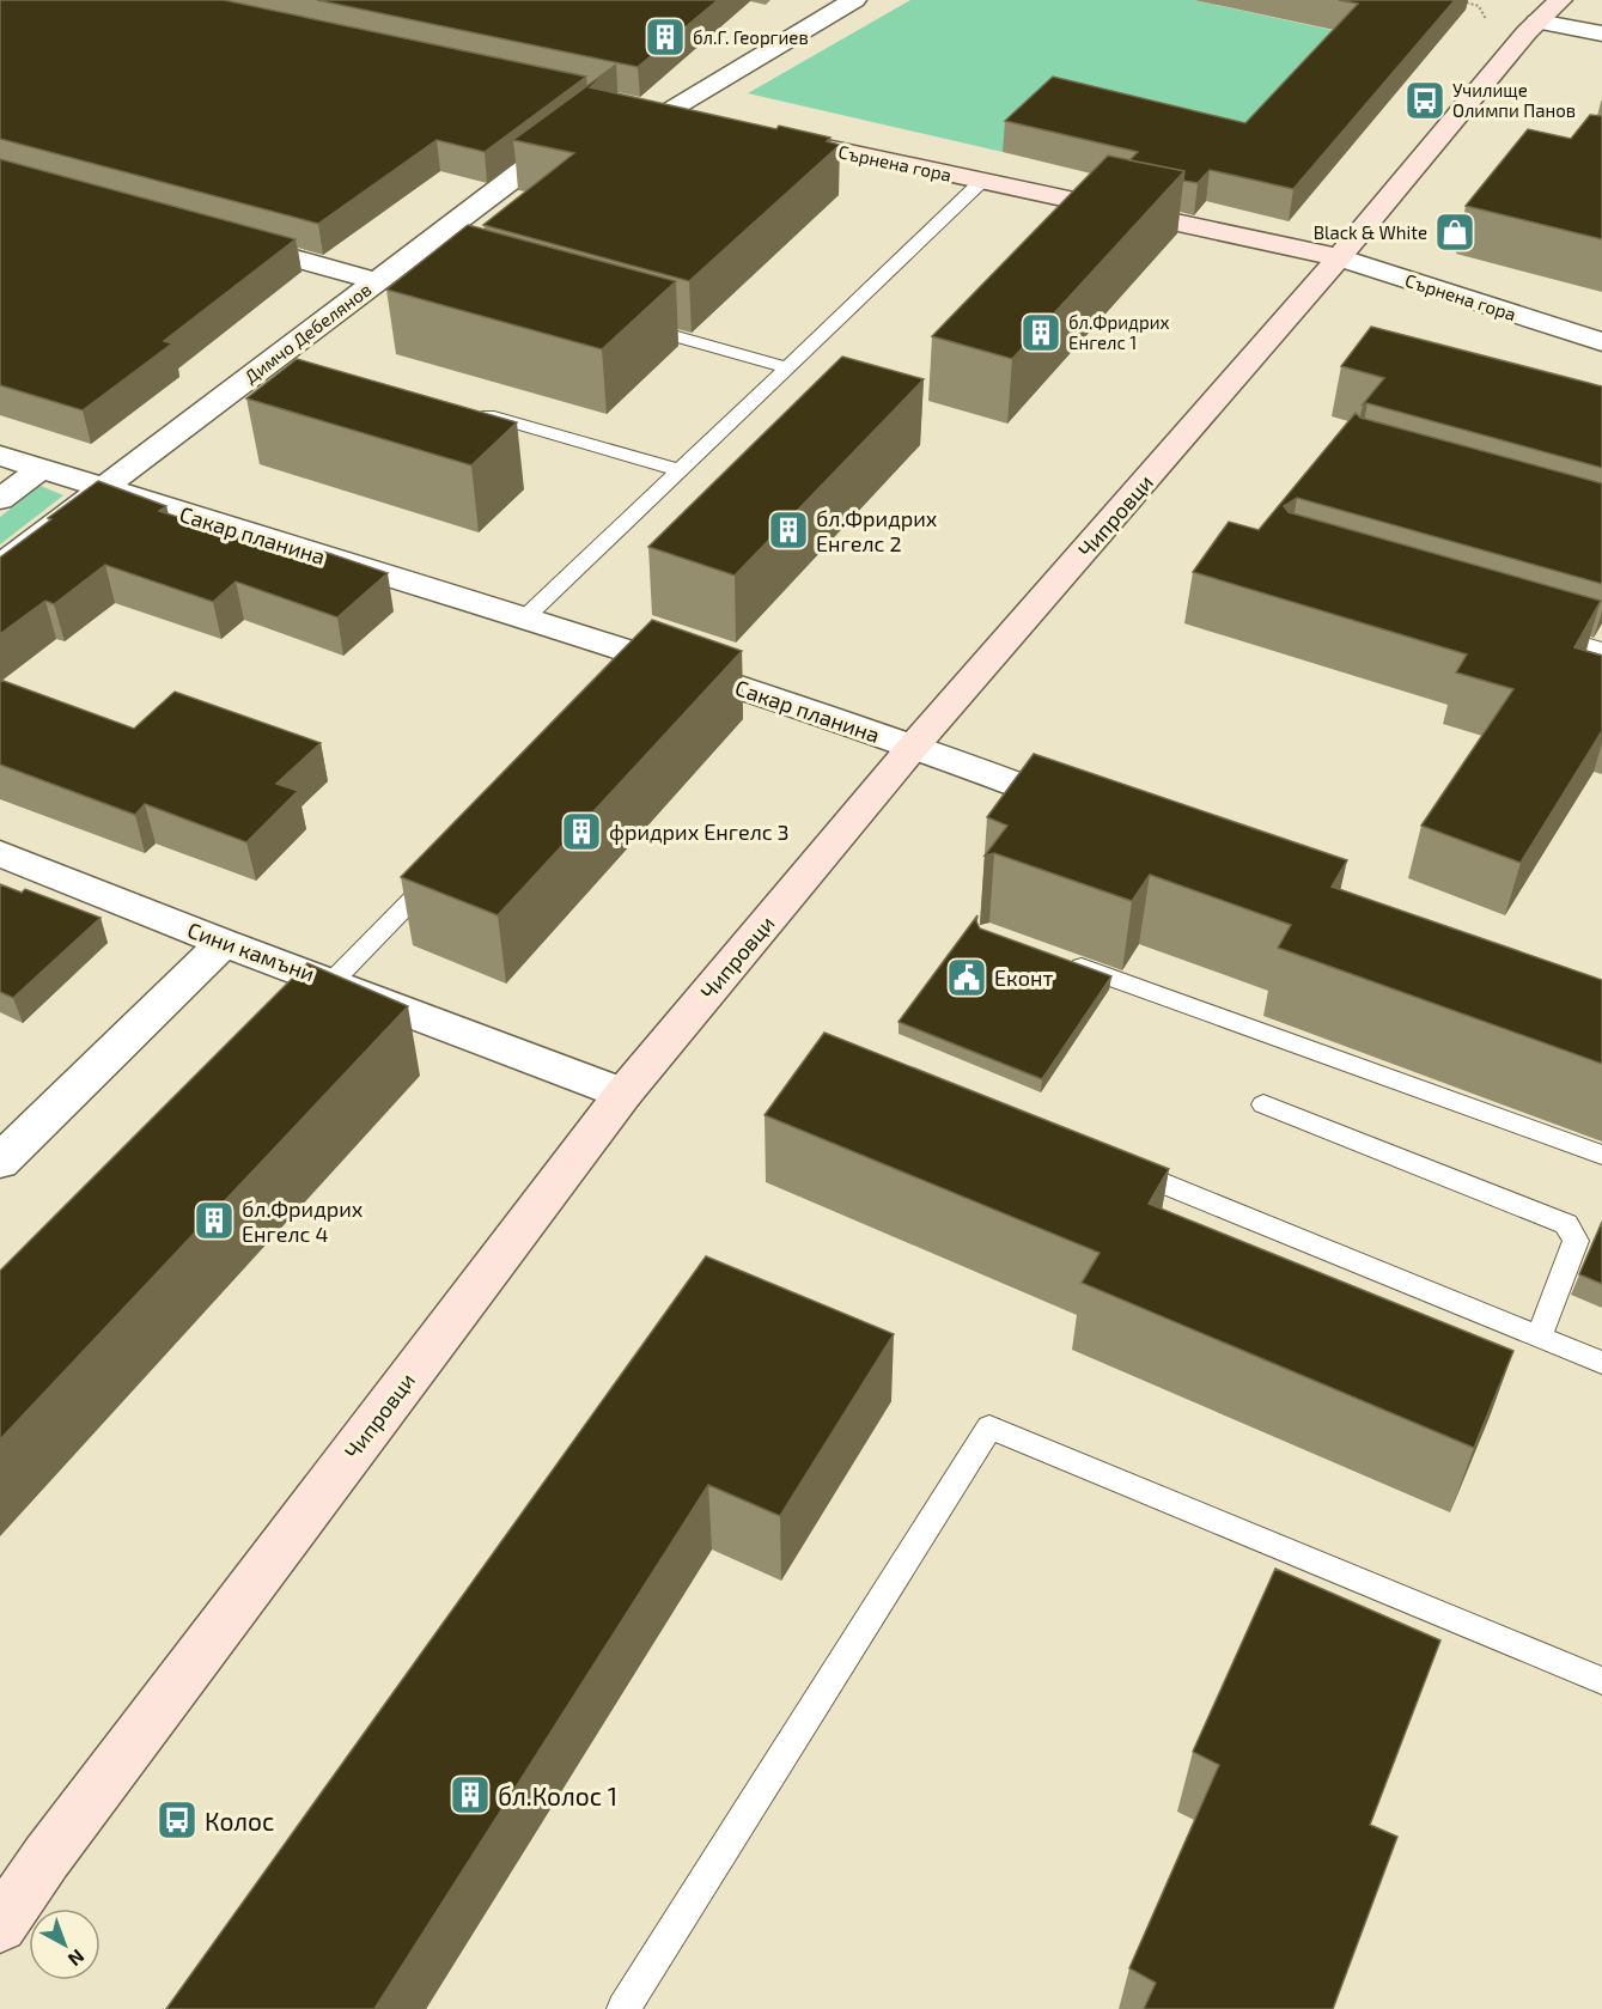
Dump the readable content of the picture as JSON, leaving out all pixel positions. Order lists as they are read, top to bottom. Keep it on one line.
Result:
{"streets":{"main road":["Сърнена гора","Чипровци"],"street":["Димчо Дебелянов","Сакар планина","Сини камъни"]},"crossings":[["Сърнена гора","Чипровци"],["Димчо Дебелянов","Сакар планина"],["Чипровци","Сакар планина"],["Чипровци","Сини камъни"]],"places":{"building":["бл.Г. Георгиев","бл.Фридрих Енгелс 1","бл.Фридрих Енгелс 2","фридрих Енгелс 3","бл.Фридрих Енгелс 4","бл.Колос 1"],"bus stop":["Училище Олимпи Панов","Колос"],"shop":["Black & White"],"public building":["Еконт"]},"north":"bottom right"}
